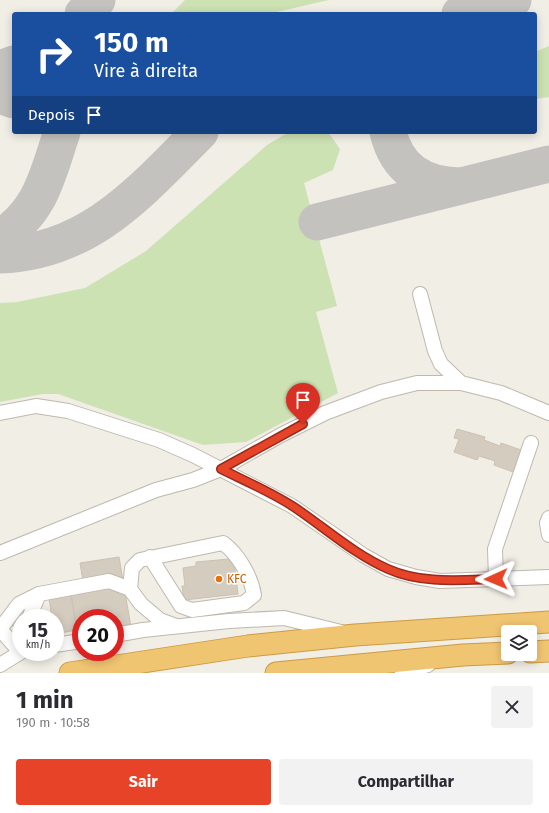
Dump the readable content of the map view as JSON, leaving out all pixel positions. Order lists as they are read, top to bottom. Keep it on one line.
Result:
{"places":["KFC"],"page":{"turn":["150 m","Vire à direita"],"then":"Depois","speed":"15 km/h","limit":"20","heading":["1 min","190 m · 10:58"],"buttons":["Sair","Compartilhar"]}}
